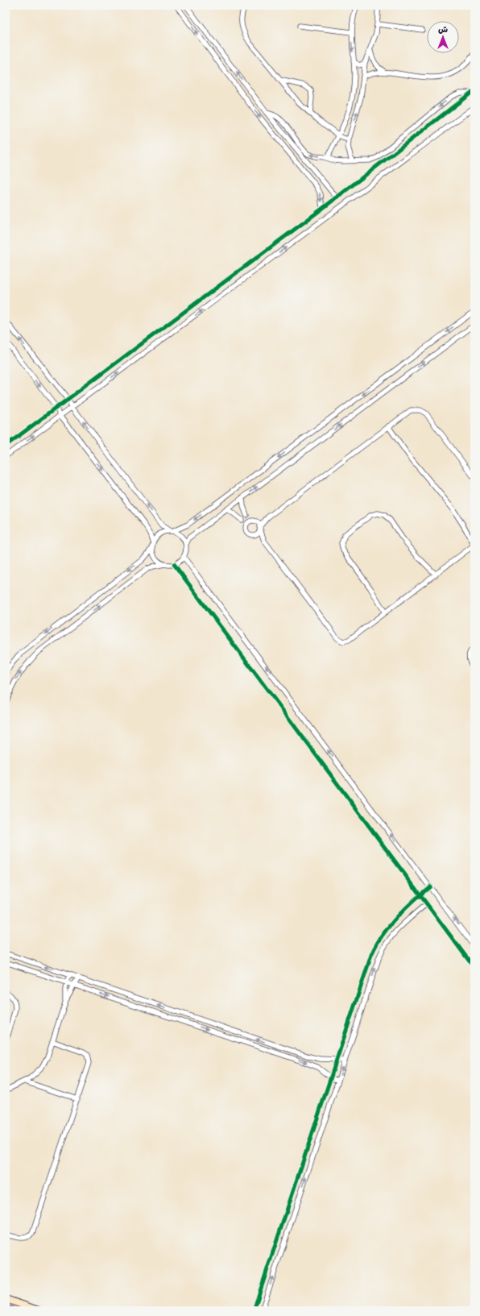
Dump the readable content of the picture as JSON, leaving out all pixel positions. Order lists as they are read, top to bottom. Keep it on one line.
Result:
{"north":"top"}
